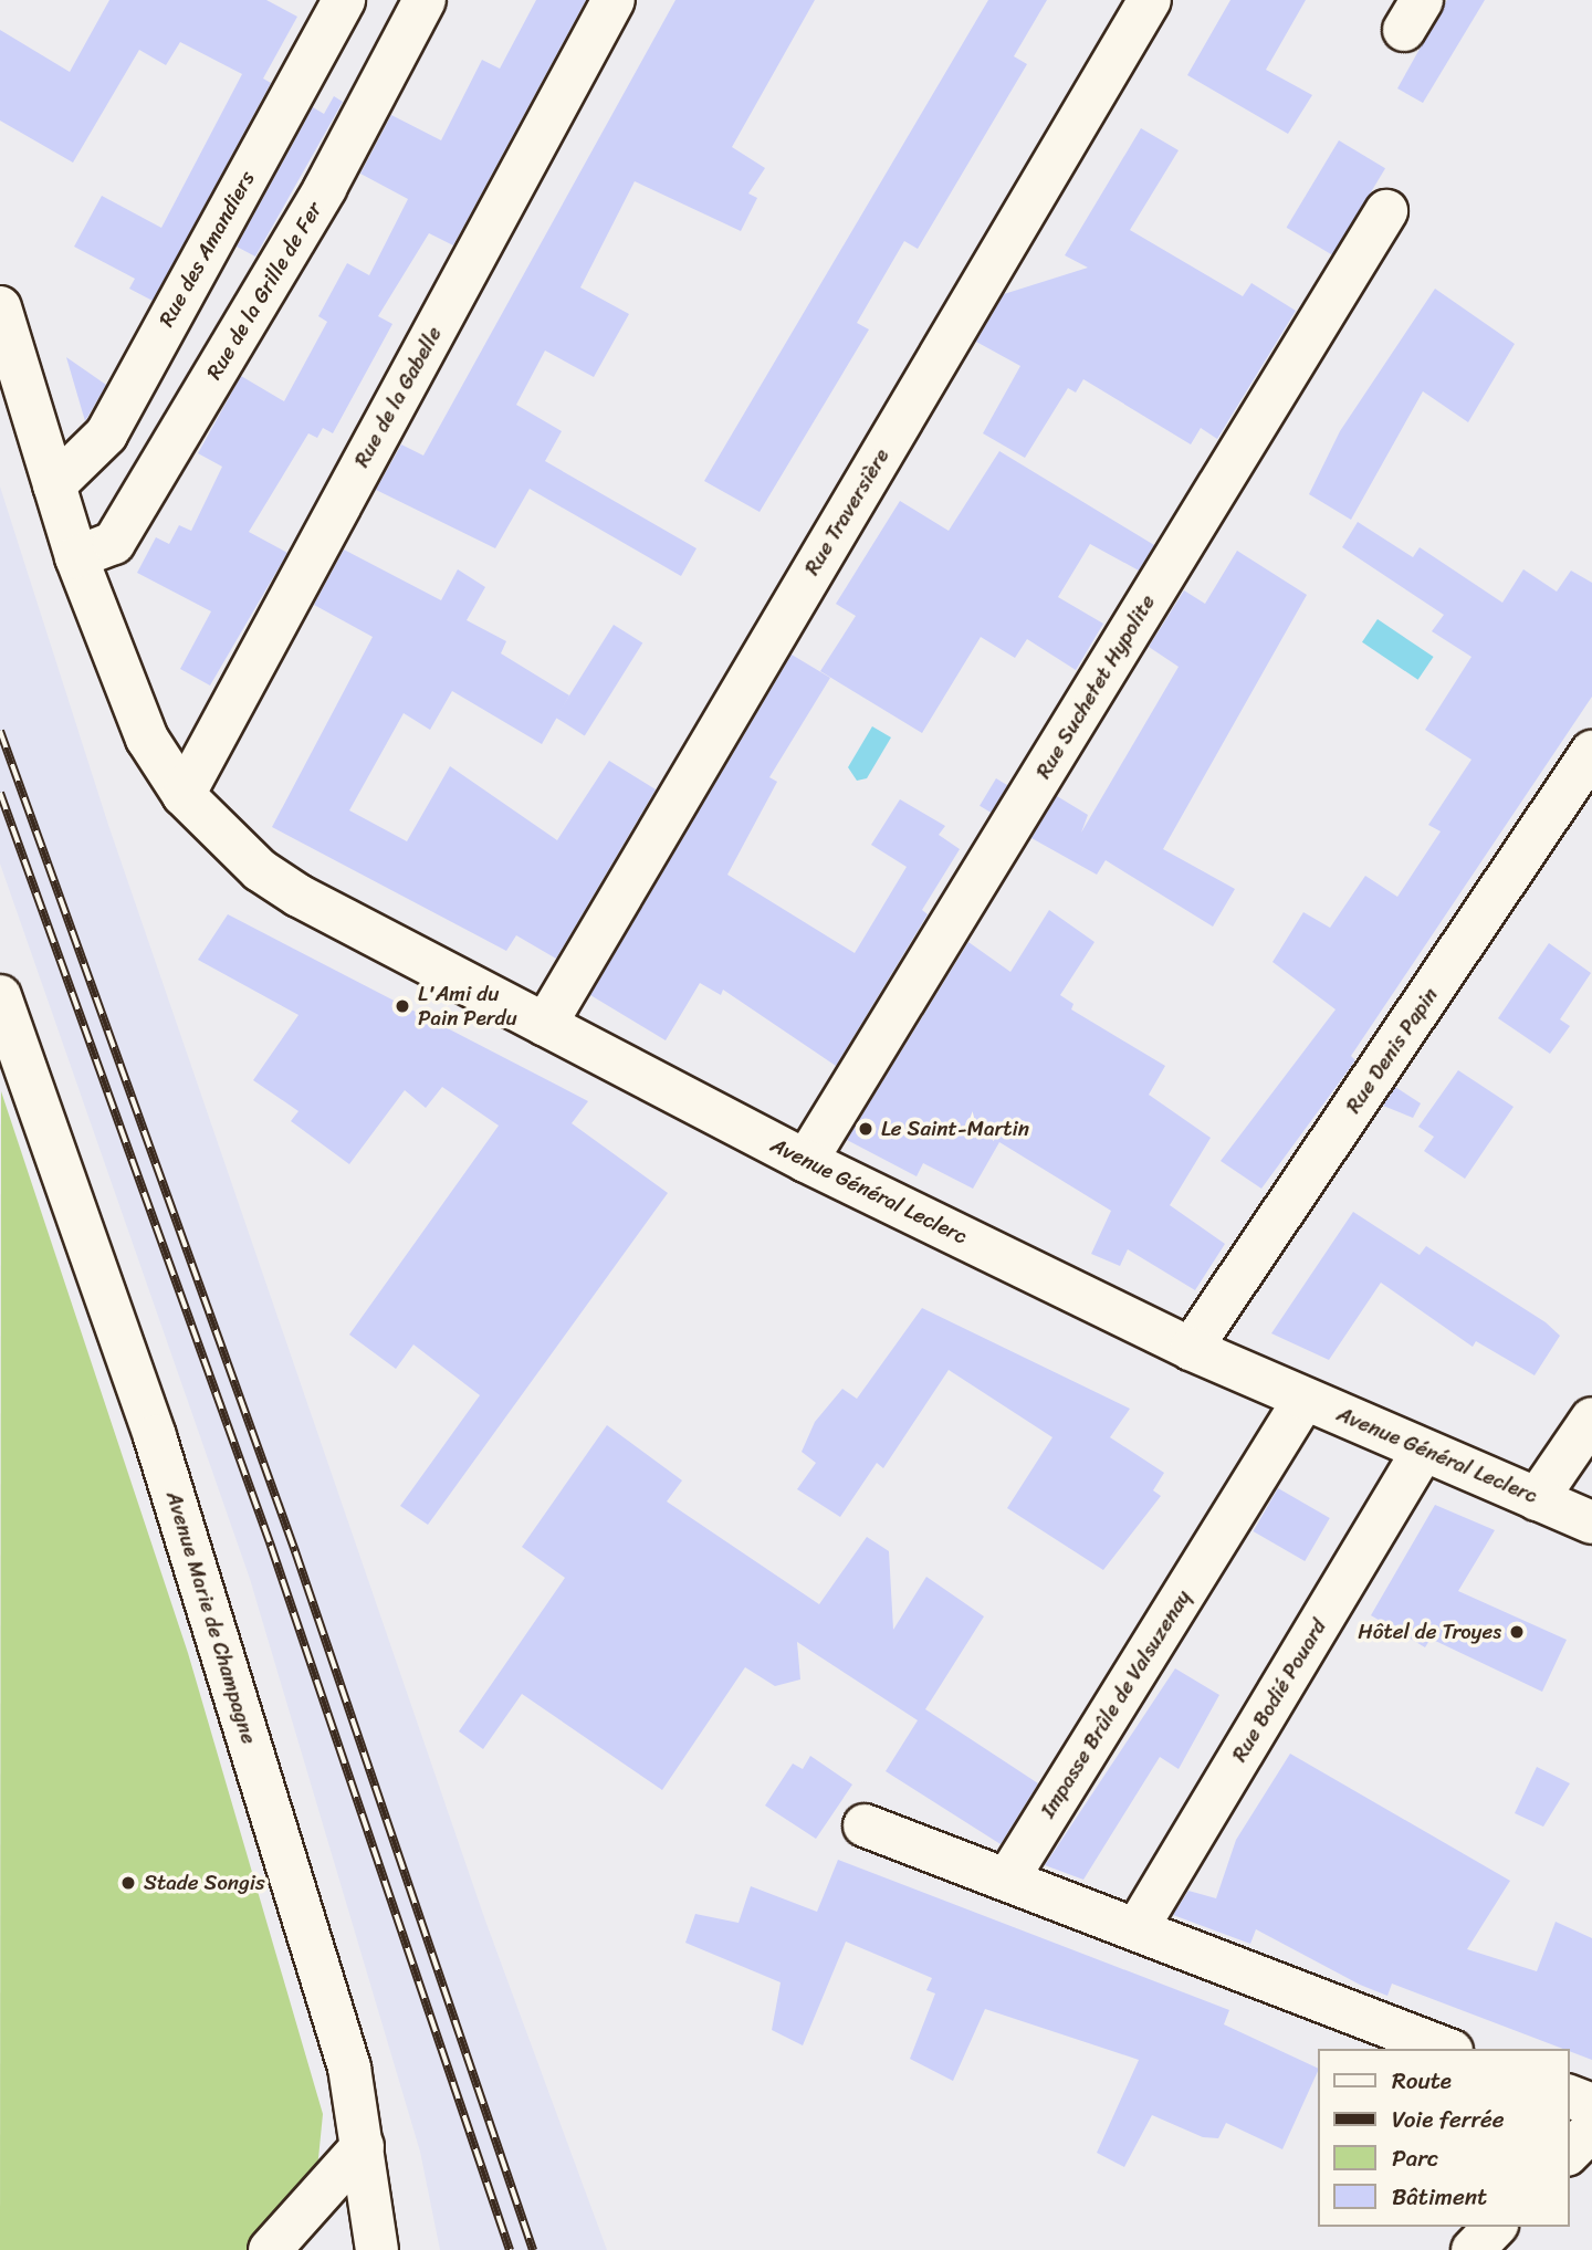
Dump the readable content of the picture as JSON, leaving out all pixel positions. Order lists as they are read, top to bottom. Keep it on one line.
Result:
{"streets":{"street":["Rue des Amandiers","Rue de la Grille de Fer","Rue de la Gabelle","Rue Traversière","Rue Suchetet Hypolite","Rue Denis Papin","Avenue Général Leclerc","Avenue Marie de Champagne","Rue Bodié Pouard","Impasse Brûle de Valsuzenay"]},"crossings":[["Rue des Amandiers","Avenue Général Leclerc"],["Rue de la Grille de Fer","Avenue Général Leclerc"],["Rue de la Gabelle","Avenue Général Leclerc"],["Rue Traversière","Avenue Général Leclerc"],["Rue Suchetet Hypolite","Avenue Général Leclerc"],["Rue Denis Papin","Avenue Général Leclerc"],["Avenue Général Leclerc","Rue Bodié Pouard"],["Avenue Général Leclerc","Impasse Brûle de Valsuzenay"]],"places":["L'Ami du Pain Perdu","Le Saint-Martin","Hôtel de Troyes","Stade Songis"],"legend":["Route","Voie ferrée","Parc","Bâtiment"]}
